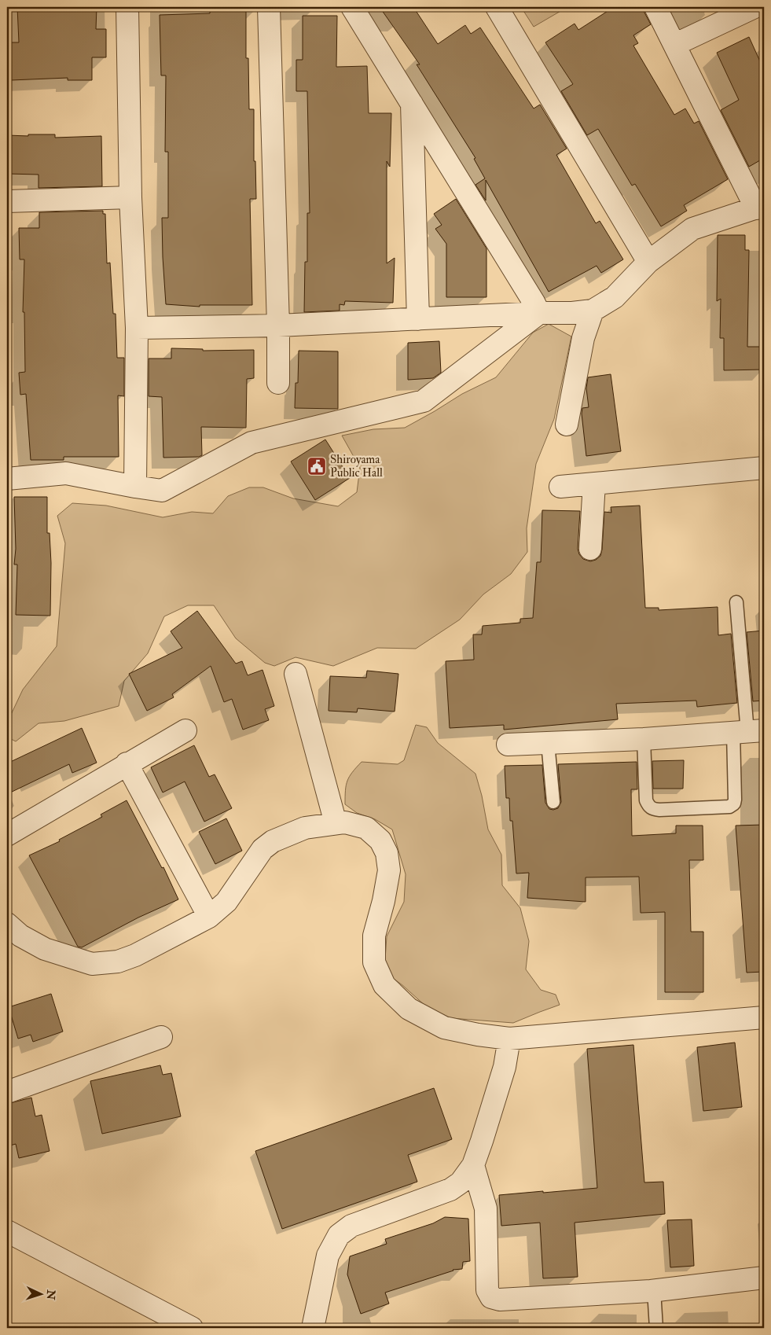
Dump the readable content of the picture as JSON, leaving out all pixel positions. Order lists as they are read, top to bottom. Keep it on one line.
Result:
{"places":{"public building":["Shiroyama Public Hall"]},"north":"right"}
